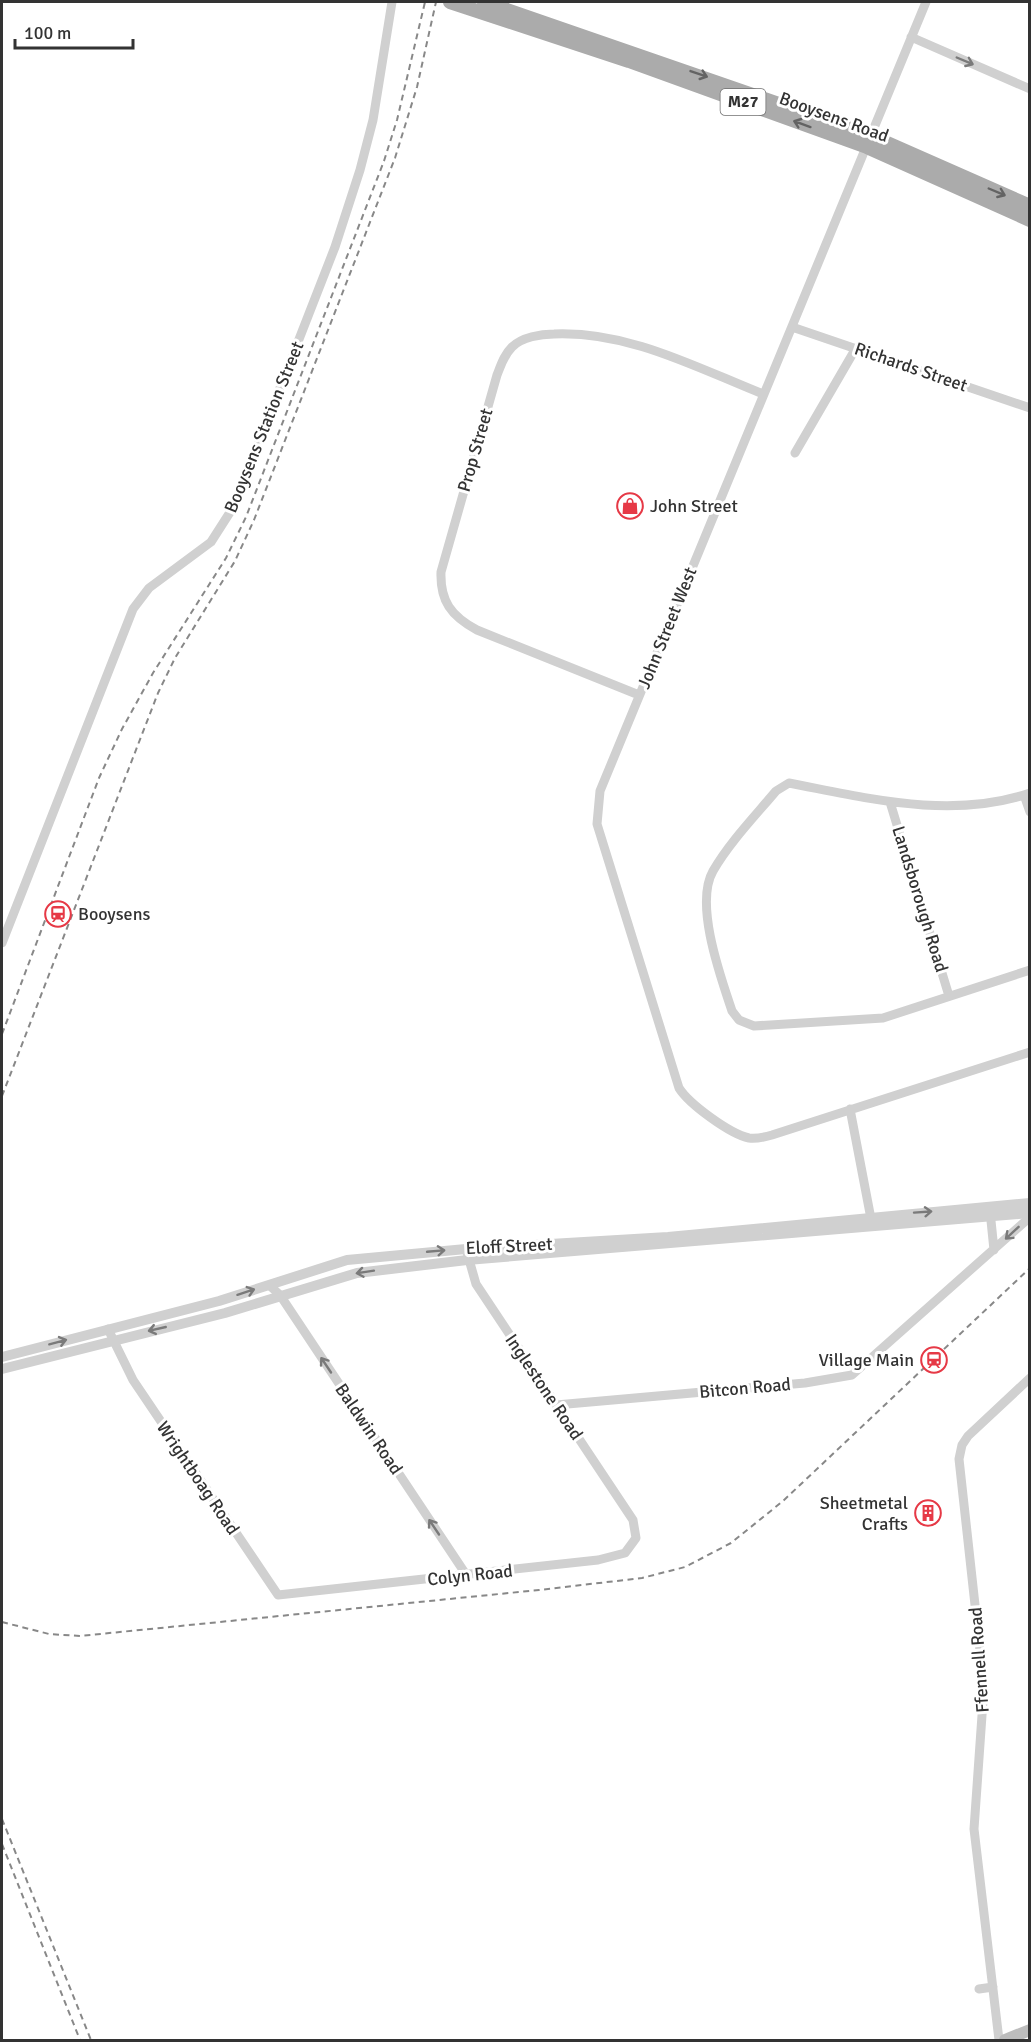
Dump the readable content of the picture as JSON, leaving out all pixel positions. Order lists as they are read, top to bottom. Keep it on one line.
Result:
{"streets":{"main road":["M27","Booysens Road"],"street":["Richards Street","Booysens Station Street","Prop Street","John Street West","Landsborough Road","Eloff Street","Inglestone Road","Bitcon Road","Baldwin Road","Wrightboag Road","Colyn Road","Ffennell Road"]},"crossings":[["Booysens Road","John Street West"],["Richards Street","John Street West"],["Prop Street","John Street West"],["Eloff Street","Inglestone Road"],["Eloff Street","Bitcon Road"],["Eloff Street","Baldwin Road"],["Eloff Street","Wrightboag Road"],["Inglestone Road","Bitcon Road"],["Inglestone Road","Colyn Road"],["Baldwin Road","Colyn Road"],["Wrightboag Road","Colyn Road"]],"one_way":["Baldwin Road"],"places":{"shop":["John Street"],"station":["Booysens","Village Main"],"building":["Sheetmetal Crafts"]},"scale_bar":"100 m"}
